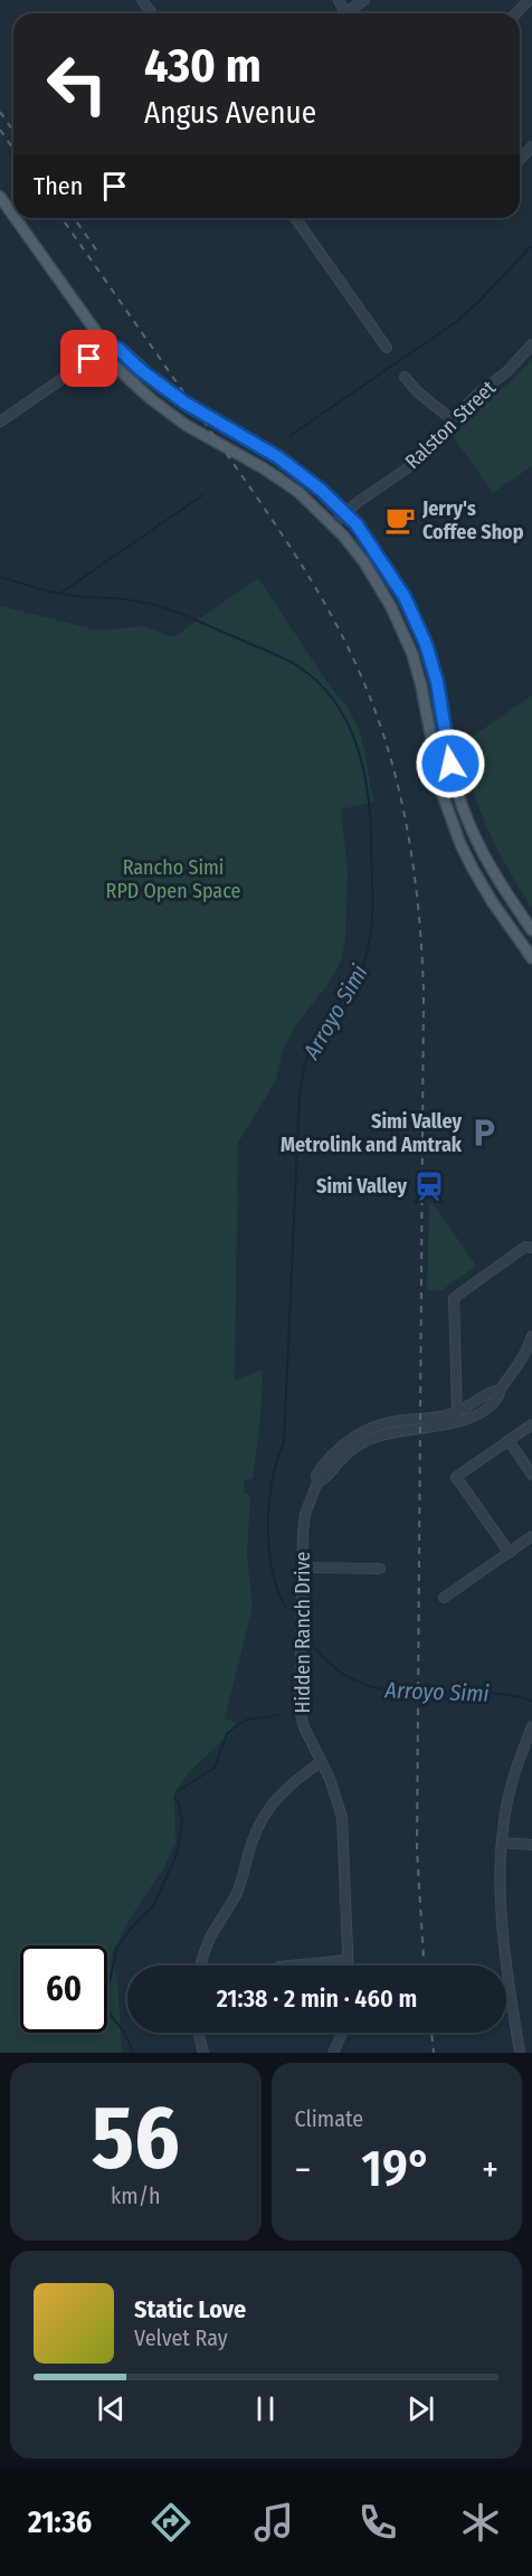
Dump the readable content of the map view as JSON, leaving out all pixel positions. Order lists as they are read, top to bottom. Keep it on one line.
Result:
{"streets":{"street":["Ralston Street","Hidden Ranch Drive"]},"water":["Arroyo Simi"],"parks":["Rancho Simi RPD Open Space"],"places":{"cafe":["Jerry's Coffee Shop"],"parking":["Simi Valley Metrolink and Amtrak"],"station":["Simi Valley"]},"page":{"turn":["430 m","Angus Avenue"],"then":"Then","limit":"60","trip":"21:38 · 2 min · 460 m","tile":[["56","km/h"],"Climate"],"heat":["−","19°","+"],"song":["Static Love","Velvet Ray"],"tabs":"21:36"}}
